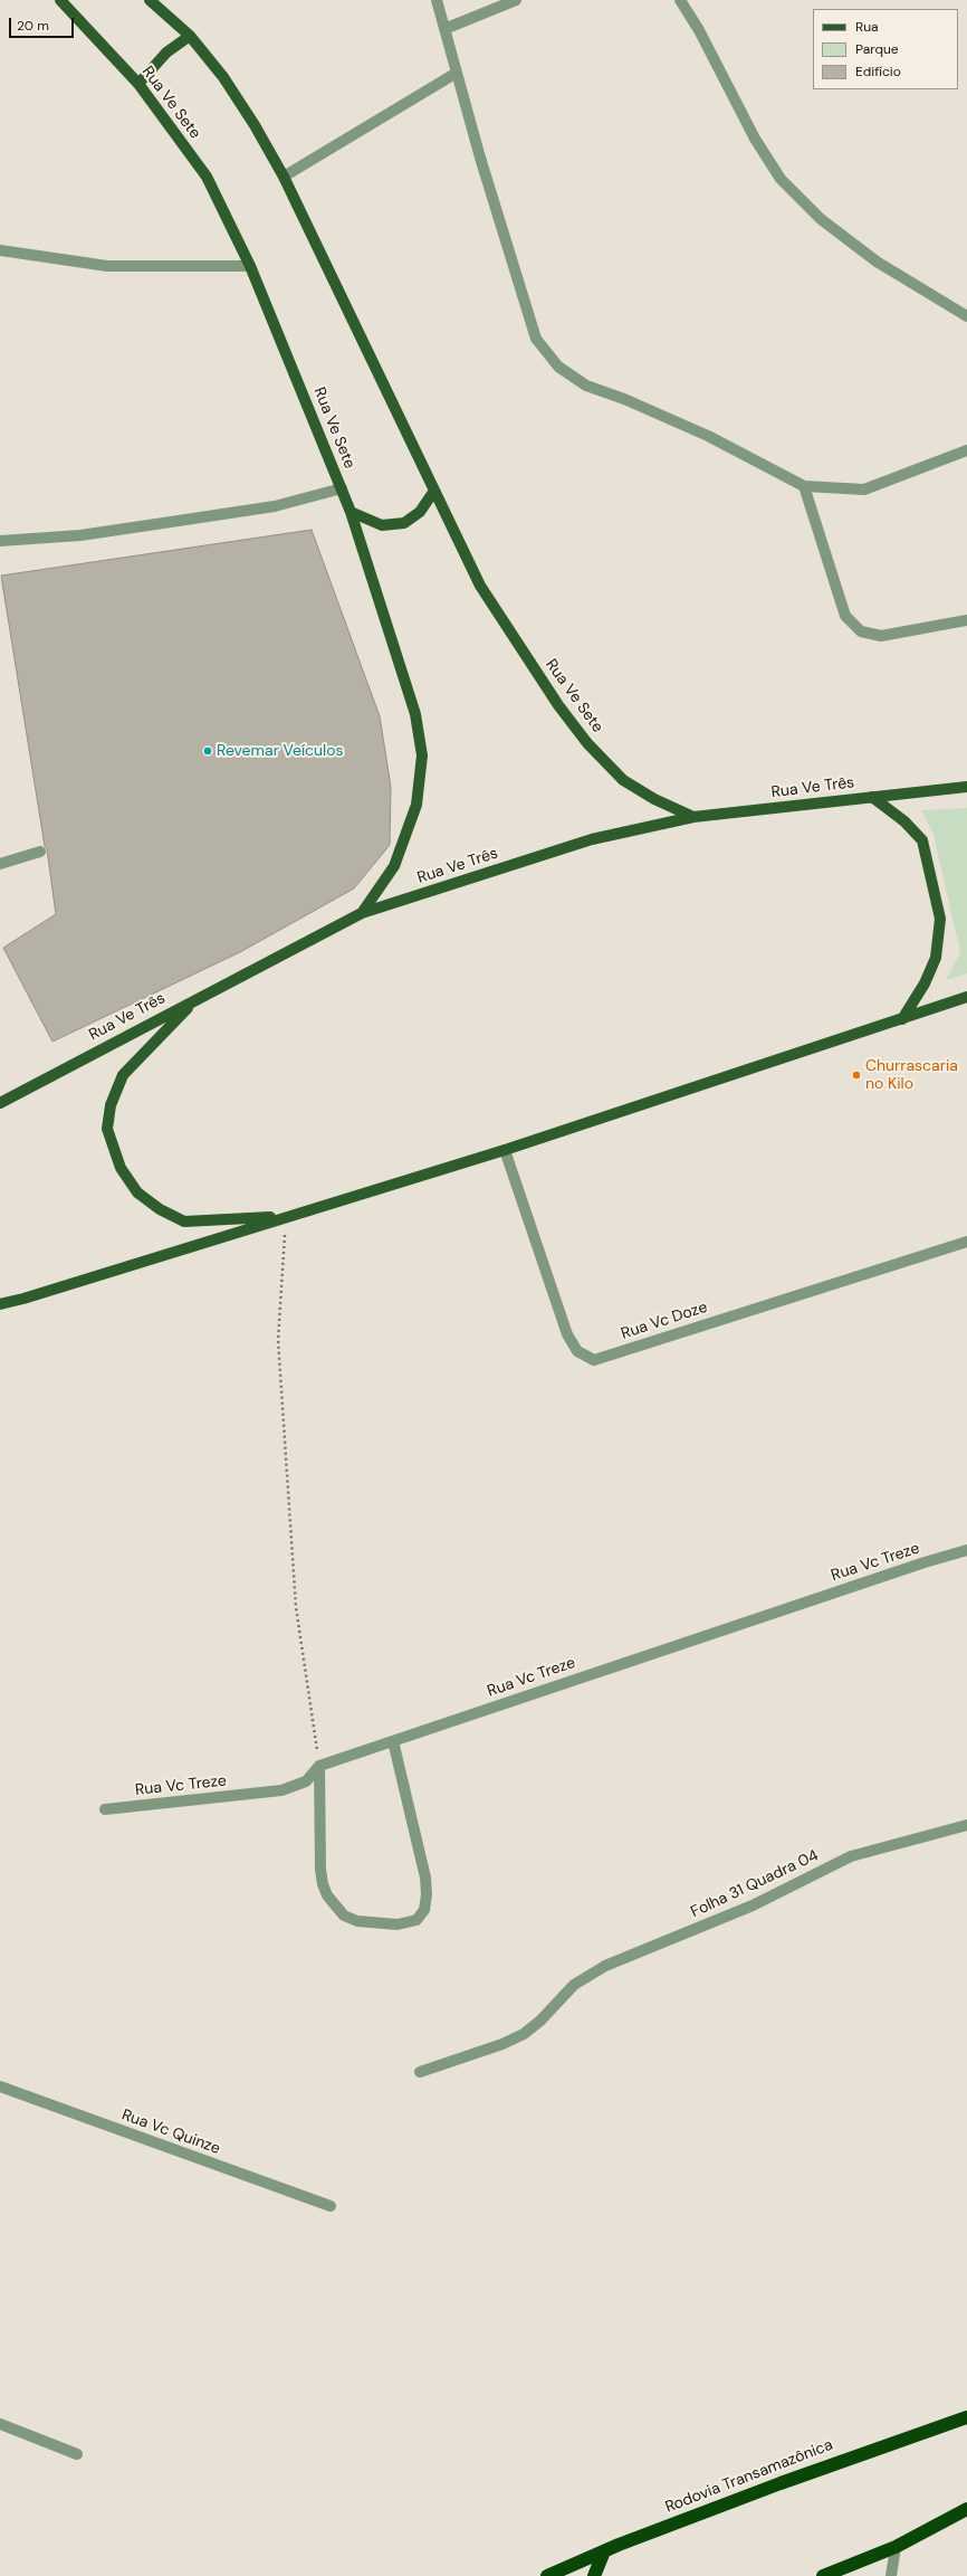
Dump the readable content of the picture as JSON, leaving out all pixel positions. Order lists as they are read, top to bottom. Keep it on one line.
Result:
{"streets":{"highway":["Rodovia Transamazônica"],"main road":["Rua Ve Sete","Rua Ve Três"],"street":["Rua Vc Doze","Rua Vc Treze","Folha 31 Quadra 04","Rua Vc Quinze"]},"crossings":[["Rua Ve Sete","Rua Ve Três"]],"places":["Revemar Veículos","Churrascaria no Kilo"],"legend":["Rua","Parque","Edifício"],"scale_bar":"20 m"}
